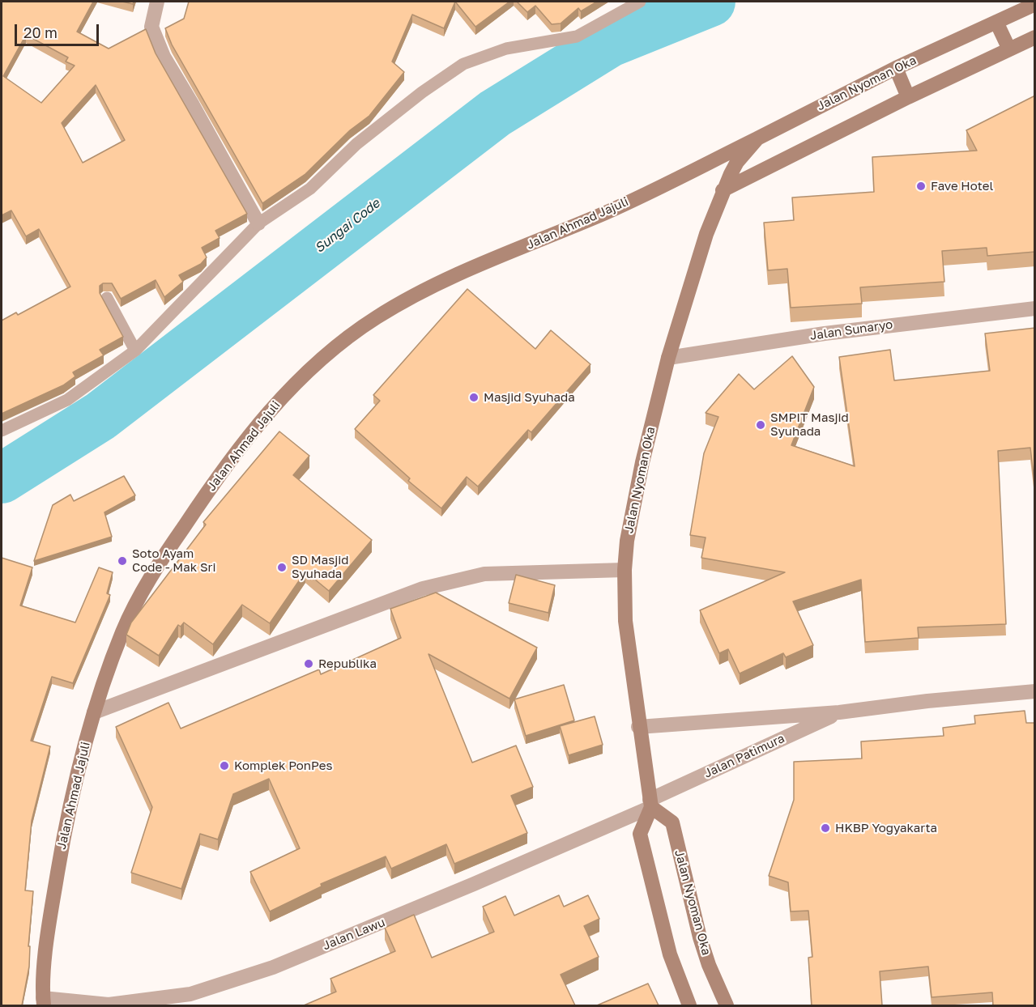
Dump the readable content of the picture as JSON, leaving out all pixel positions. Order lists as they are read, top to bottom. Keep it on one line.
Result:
{"streets":{"street":["Jalan Nyoman Oka","Jalan Ahmad Jajuli","Jalan Sunaryo","Jalan Patimura","Jalan Lawu"]},"crossings":[["Jalan Nyoman Oka","Jalan Ahmad Jajuli"],["Jalan Nyoman Oka","Jalan Sunaryo"],["Jalan Nyoman Oka","Jalan Patimura"],["Jalan Nyoman Oka","Jalan Lawu"],["Jalan Ahmad Jajuli","Jalan Lawu"],["Jalan Patimura","Jalan Lawu"]],"water":["Sungai Code"],"places":["Fave Hotel","Masjid Syuhada","SMPIT Masjid Syuhada","Soto Ayam Code - Mak Sri","SD Masjid Syuhada","Republika","Komplek PonPes","HKBP Yogyakarta"],"scale_bar":"20 m"}
